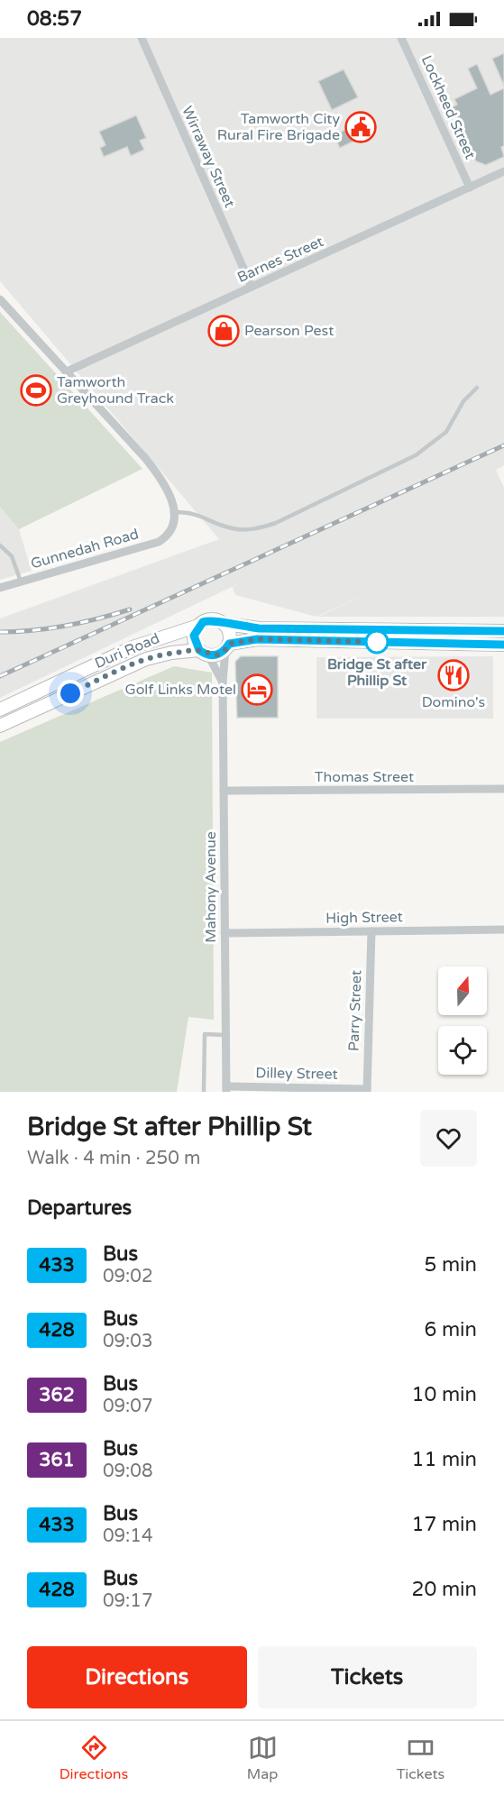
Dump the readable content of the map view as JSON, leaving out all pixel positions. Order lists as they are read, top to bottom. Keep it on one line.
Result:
{"streets":{"main road":["Duri Road"],"street":["Lockheed Street","Wirraway Street","Barnes Street","Gunnedah Road","Thomas Street","Mahony Avenue","High Street","Parry Street","Dilley Street"]},"crossings":[["Lockheed Street","Barnes Street"],["Wirraway Street","Barnes Street"],["Duri Road","Mahony Avenue"],["Thomas Street","Mahony Avenue"],["Mahony Avenue","High Street"],["Mahony Avenue","Dilley Street"],["High Street","Parry Street"],["Parry Street","Dilley Street"]],"places":{"public building":["Tamworth City Rural Fire Brigade"],"shop":["Pearson Pest"],"sports":["Tamworth Greyhound Track"],"other":["Bridge St after Phillip St"],"restaurant":["Domino's"],"hotel":["Golf Links Motel"]},"lines":["bus line 433"],"north":"top","page":{"status":"08:57","heading":[["Bridge St after Phillip St","Walk · 4 min · 250 m"],"Departures"],"list":[{"mark":"433","name":"Bus","note":"09:02","value":"5 min"},{"mark":"428","name":"Bus","note":"09:03","value":"6 min"},{"mark":"362","name":"Bus","note":"09:07","value":"10 min"},{"mark":"361","name":"Bus","note":"09:08","value":"11 min"},{"mark":"433","name":"Bus","note":"09:14","value":"17 min"},{"mark":"428","name":"Bus","note":"09:17","value":"20 min"}],"buttons":["Directions","Tickets"],"tabs":["Directions","Map","Tickets"]}}
